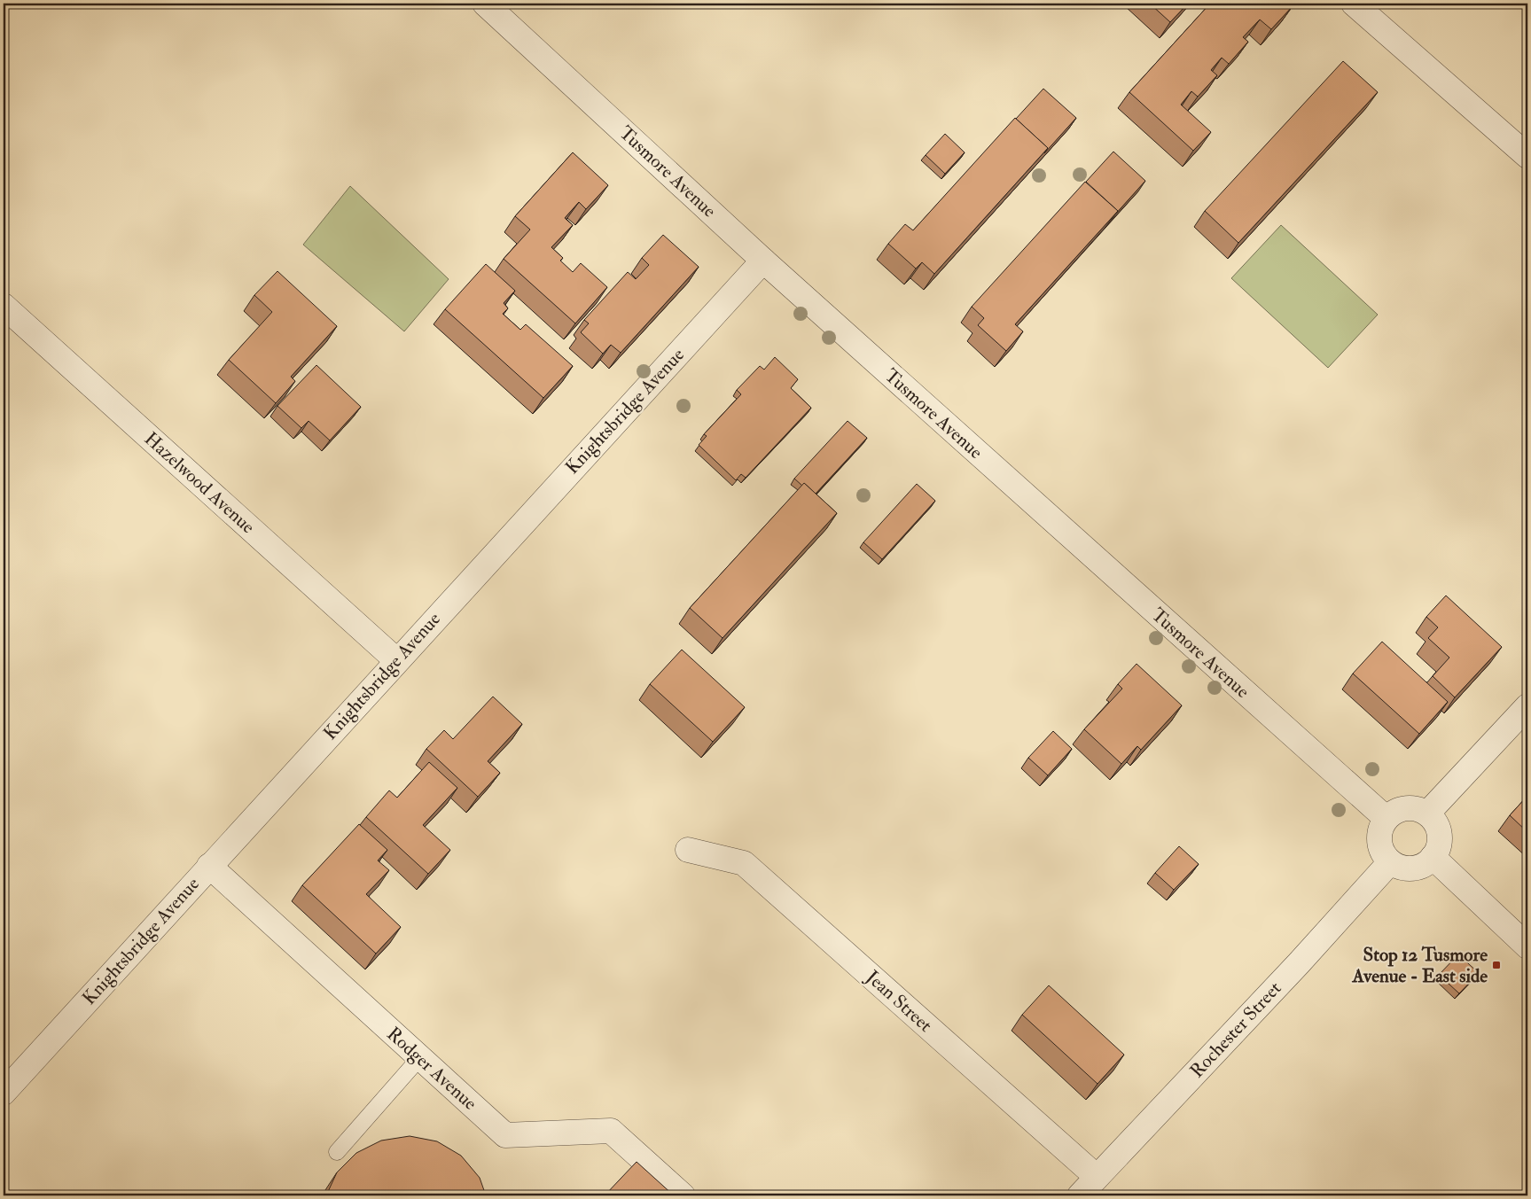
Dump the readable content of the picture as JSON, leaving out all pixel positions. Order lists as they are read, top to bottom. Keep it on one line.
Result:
{"streets":{"street":["Tusmore Avenue","Knightsbridge Avenue","Hazelwood Avenue","Jean Street","Rochester Street","Rodger Avenue"]},"crossings":[["Tusmore Avenue","Knightsbridge Avenue"],["Tusmore Avenue","Rochester Street"],["Knightsbridge Avenue","Hazelwood Avenue"],["Knightsbridge Avenue","Rodger Avenue"],["Jean Street","Rochester Street"]],"places":{"transit":["Stop 12 Tusmore Avenue - East side"]}}
